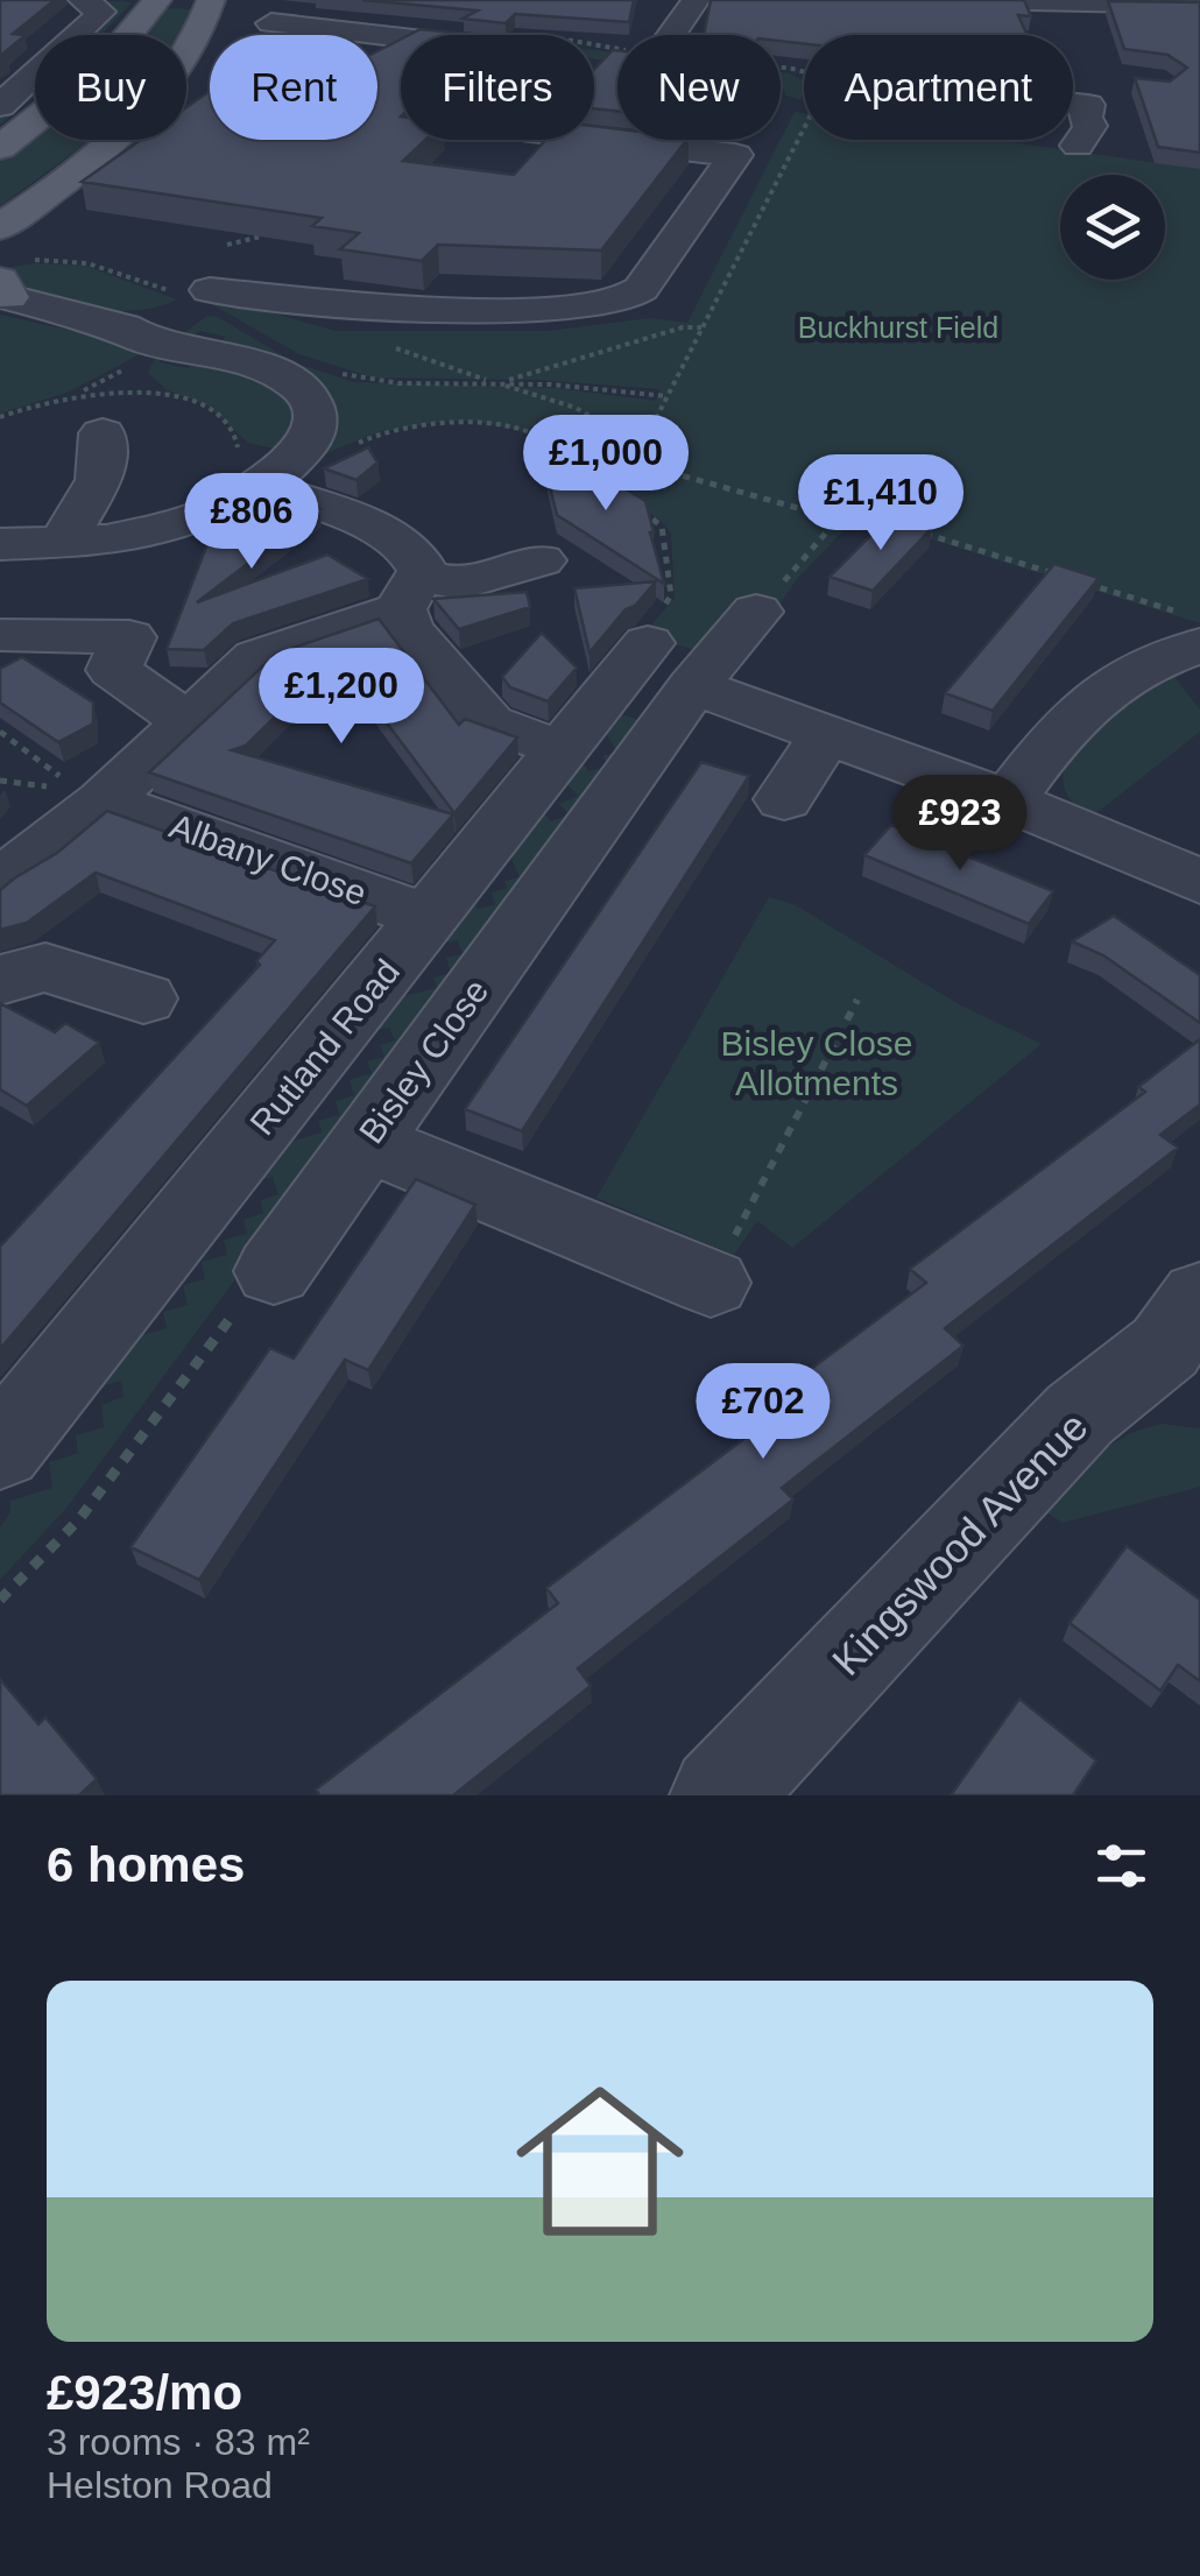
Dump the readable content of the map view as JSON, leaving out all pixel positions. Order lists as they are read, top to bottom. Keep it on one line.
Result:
{"streets":{"street":["Albany Close","Rutland Road","Bisley Close","Kingswood Avenue"]},"crossings":[["Albany Close","Rutland Road"],["Rutland Road","Bisley Close"]],"parks":["Buckhurst Field","Bisley Close Allotments"],"page":{"chip":["Buy","Rent","Filters","New","Apartment"],"price":["£1,000","£1,410","£806","£1,200","£923","£702"],"heading":"6 homes","list":[{"name":"£923/mo","note":"3 rooms · 83 m² · Helston Road"}]}}
